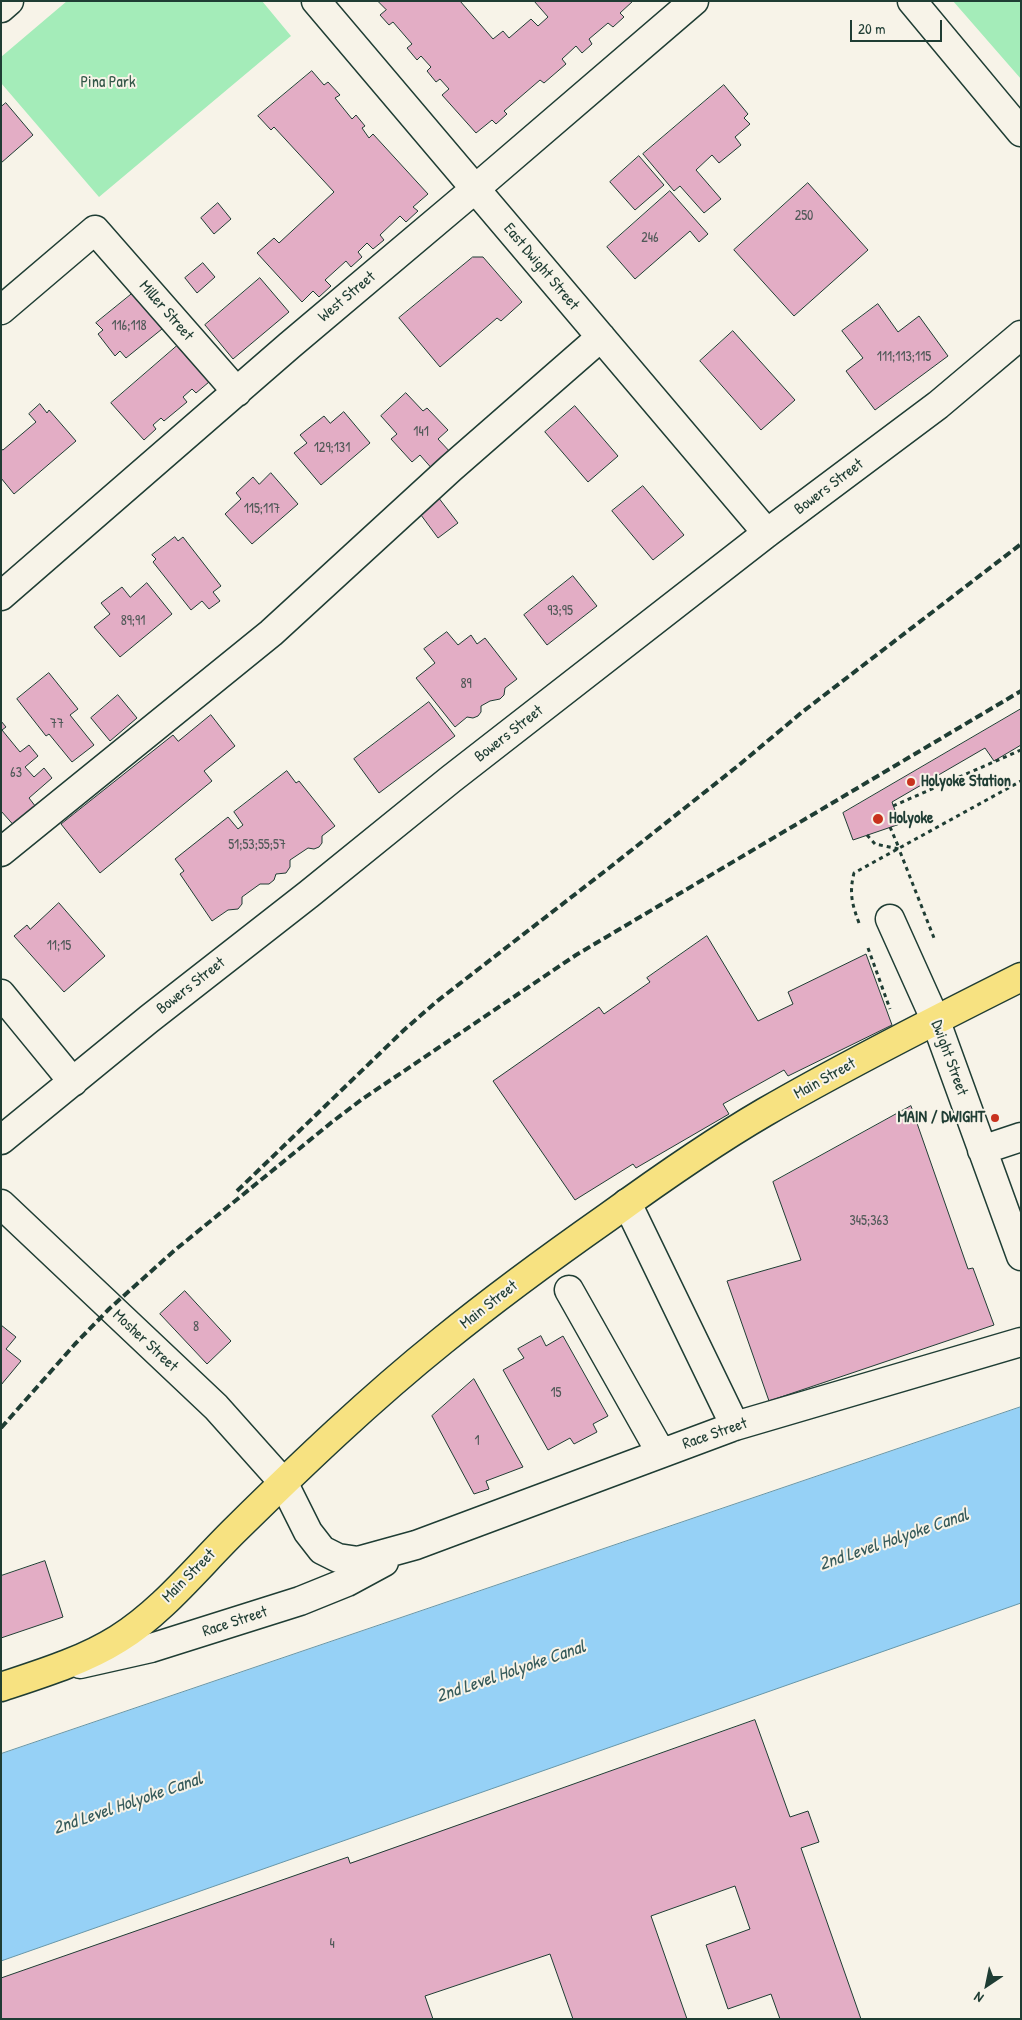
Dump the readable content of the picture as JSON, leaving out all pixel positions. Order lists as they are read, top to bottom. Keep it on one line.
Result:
{"streets":{"main road":["Main Street"],"street":["East Dwight Street","West Street","Miller Street","Bowers Street","Dwight Street","Mosher Street","Race Street"]},"crossings":[["East Dwight Street","West Street"],["East Dwight Street","Bowers Street"],["West Street","Miller Street"],["Dwight Street","Main Street"],["Main Street","Mosher Street"],["Main Street","Race Street"],["Mosher Street","Race Street"]],"water":["2nd Level Holyoke Canal"],"parks":["Pina Park"],"places":["Holyoke Station","Holyoke","MAIN / DWIGHT"],"house_numbers":["250","246","116;118","111;113;115","141","129;131","115;117","93;95","89;91","89","77","63","51;53;55;57","11;15","345;363","8","15","1","4"],"scale_bar":"20 m","north":"bottom left"}
